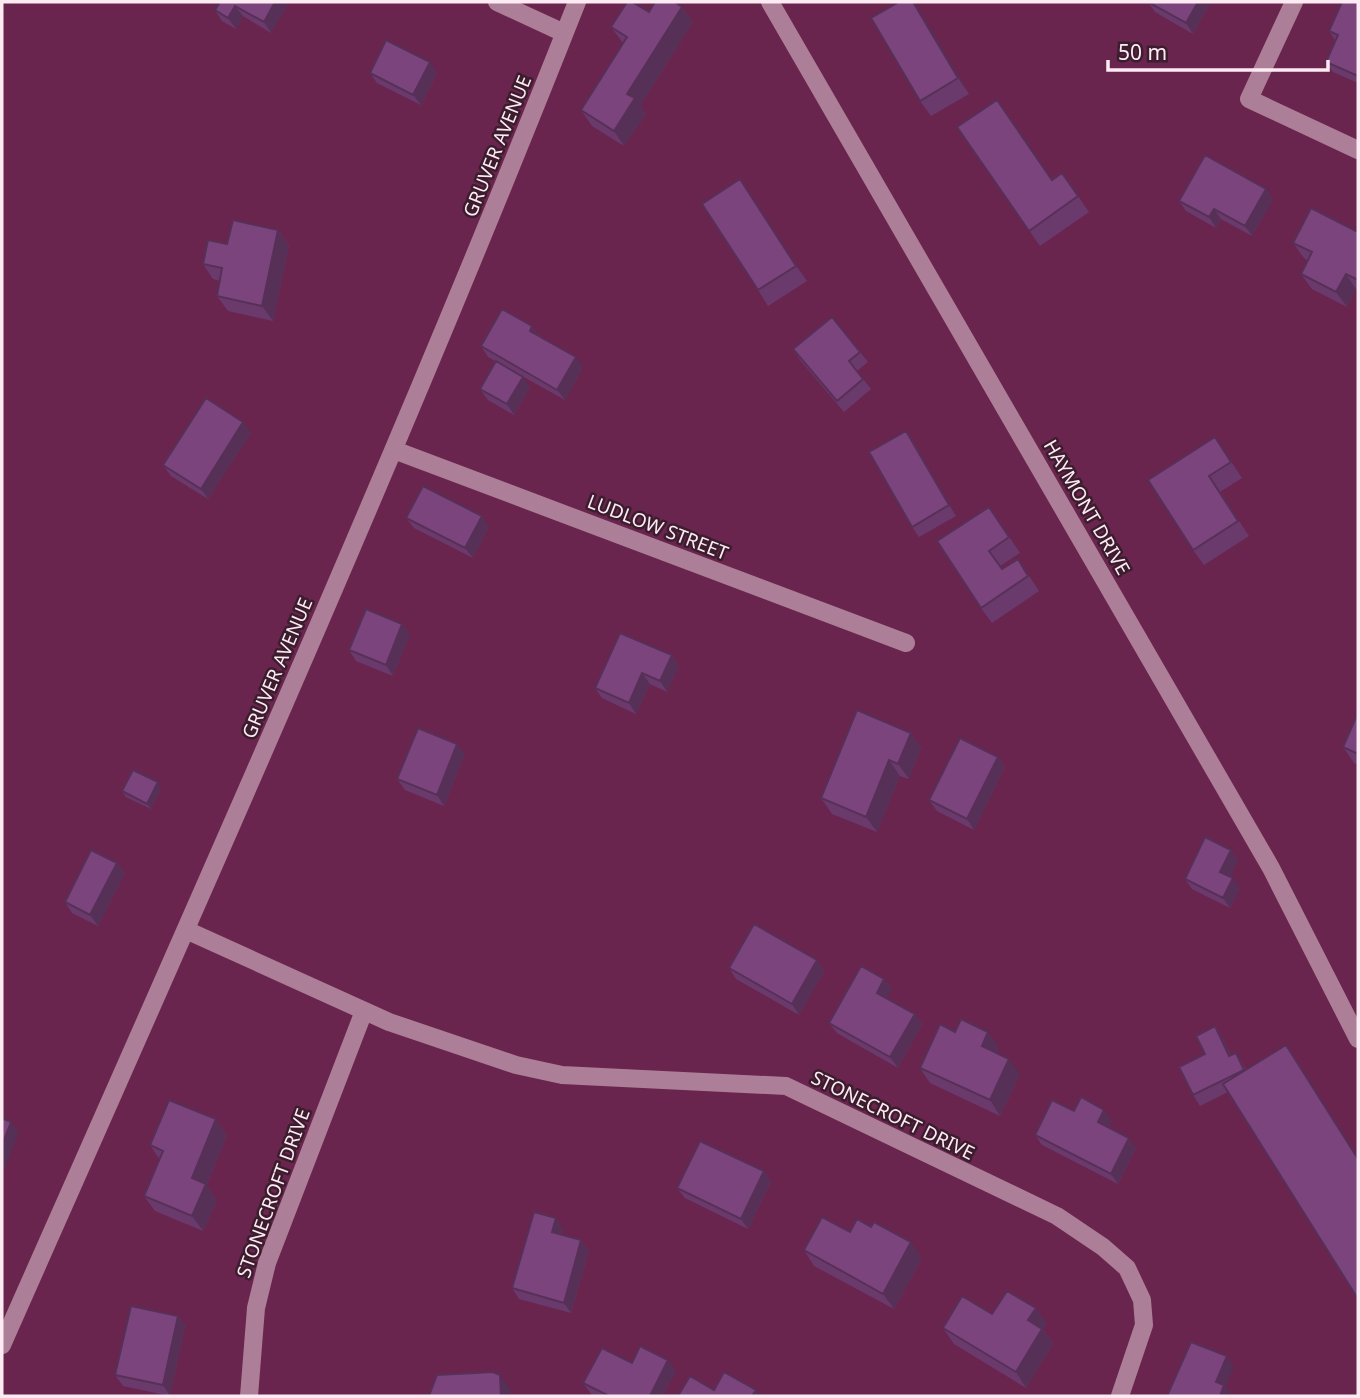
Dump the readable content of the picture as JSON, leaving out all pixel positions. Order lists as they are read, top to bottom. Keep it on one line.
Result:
{"streets":{"street":["GRUVER AVENUE","HAYMONT DRIVE","LUDLOW STREET","STONECROFT DRIVE"]},"crossings":[["GRUVER AVENUE","LUDLOW STREET"],["GRUVER AVENUE","STONECROFT DRIVE"]],"scale_bar":"50 m"}
